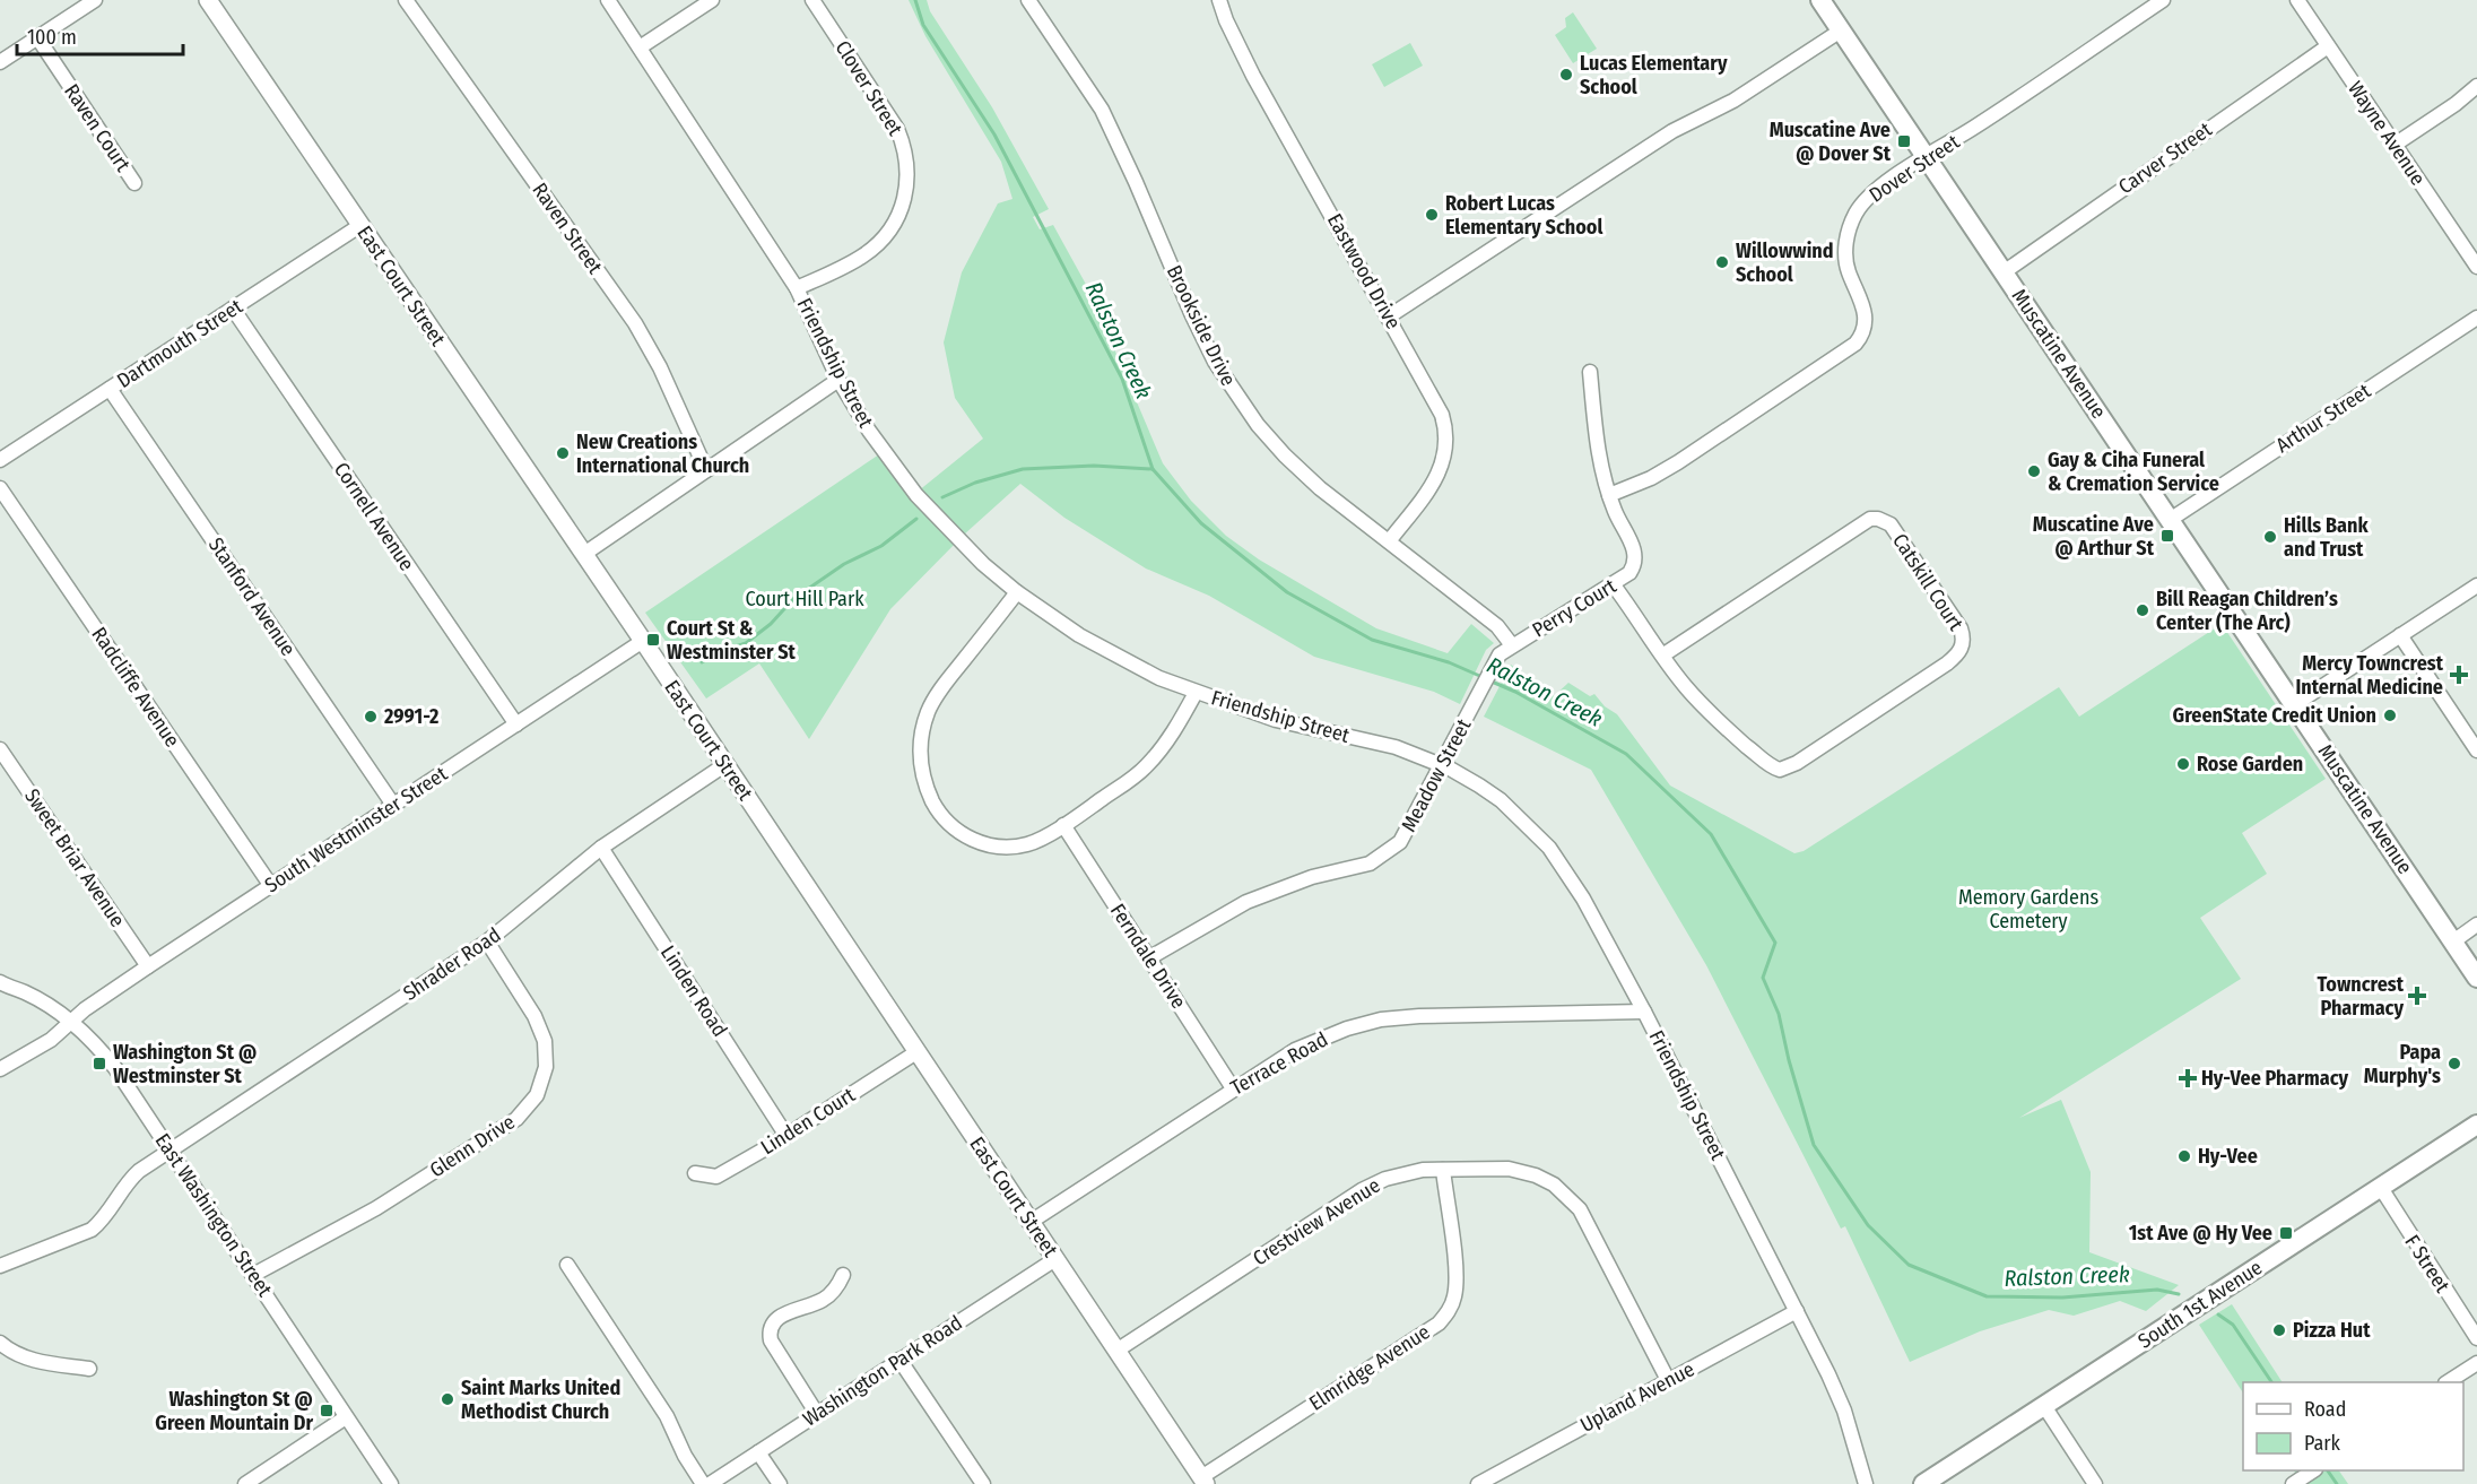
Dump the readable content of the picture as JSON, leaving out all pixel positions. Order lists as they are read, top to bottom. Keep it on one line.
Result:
{"streets":{"main road":["Muscatine Avenue","South 1st Avenue"],"street":["Clover Street","Raven Court","Wayne Avenue","Carver Street","Dover Street","Raven Street","Eastwood Drive","East Court Street","Brookside Drive","Dartmouth Street","Friendship Street","Arthur Street","Cornell Avenue","Catskill Court","Stanford Avenue","Perry Court","Radcliffe Avenue","Meadow Street","South Westminster Street","Sweet Briar Avenue","Ferndale Drive","Shrader Road","Linden Road","Terrace Road","Linden Court","Glenn Drive","East Washington Street","Crestview Avenue","F Street","Elmridge Avenue","Washington Park Road","Upland Avenue"]},"crossings":[["Clover Street","Friendship Street"],["Wayne Avenue","Carver Street"],["Carver Street","Muscatine Avenue"],["Dover Street","Muscatine Avenue"],["Dover Street","Perry Court"],["Eastwood Drive","Brookside Drive"],["East Court Street","Dartmouth Street"],["East Court Street","South Westminster Street"],["East Court Street","Shrader Road"],["East Court Street","Terrace Road"],["East Court Street","Linden Court"],["East Court Street","Crestview Avenue"],["East Court Street","Elmridge Avenue"],["East Court Street","Washington Park Road"],["Brookside Drive","Perry Court"],["Brookside Drive","Meadow Street"],["Dartmouth Street","Cornell Avenue"],["Dartmouth Street","Stanford Avenue"],["Muscatine Avenue","Arthur Street"],["Friendship Street","Meadow Street"],["Friendship Street","Terrace Road"],["Friendship Street","Upland Avenue"],["Cornell Avenue","South Westminster Street"],["Catskill Court","Perry Court"],["Stanford Avenue","South Westminster Street"],["Perry Court","Meadow Street"],["Radcliffe Avenue","South Westminster Street"],["Meadow Street","Ferndale Drive"],["South Westminster Street","Sweet Briar Avenue"],["South Westminster Street","East Washington Street"],["Ferndale Drive","Terrace Road"],["Shrader Road","Linden Road"],["Shrader Road","Glenn Drive"],["Shrader Road","East Washington Street"],["Linden Road","Linden Court"],["Glenn Drive","East Washington Street"],["Crestview Avenue","Elmridge Avenue"],["Crestview Avenue","Upland Avenue"],["F Street","South 1st Avenue"]],"water":["Ralston Creek"],"parks":["Court Hill Park","Memory Gardens Cemetery"],"places":{"other":["Lucas Elementary School","Robert Lucas Elementary School","Willowwind School","New Creations International Church","Gay & Ciha Funeral & Cremation Service","Hills Bank and Trust","Bill Reagan Children’s Center (The Arc)","GreenState Credit Union","2991-2","Rose Garden","Papa Murphy's","Hy-Vee","Pizza Hut","Saint Marks United Methodist Church"],"transit":["Muscatine Ave @ Dover St","Muscatine Ave @ Arthur St","Court St & Westminster St","Washington St @ Westminster St","1st Ave @ Hy Vee","Washington St @ Green Mountain Dr"],"health":["Mercy Towncrest Internal Medicine","Towncrest Pharmacy","Hy-Vee Pharmacy"]},"legend":["Road","Park"],"scale_bar":"100 m"}
